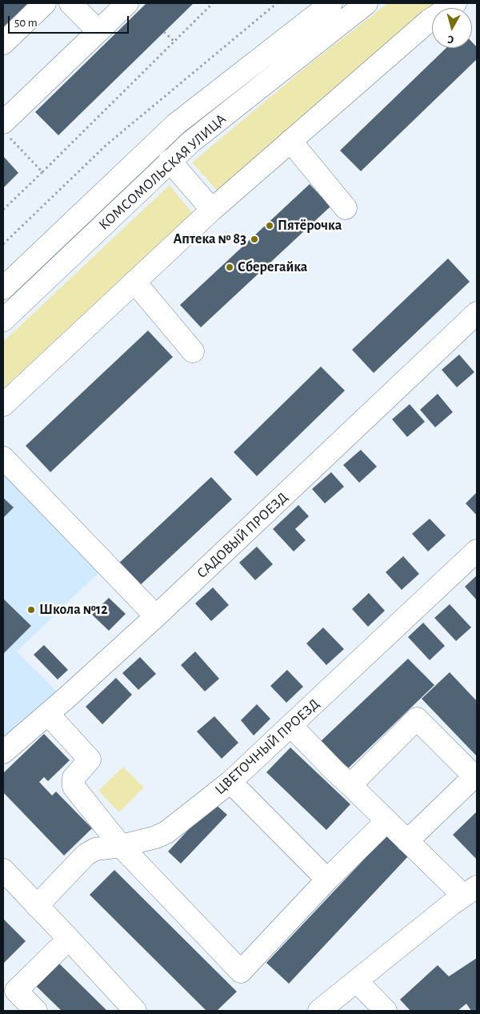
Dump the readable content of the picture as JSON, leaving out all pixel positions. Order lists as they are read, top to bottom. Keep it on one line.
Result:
{"streets":{"street":["КОМСОМОЛЬСКАЯ УЛИЦА","САДОВЫЙ ПРОЕЗД","ЦВЕТОЧНЫЙ ПРОЕЗД"]},"places":["Пятёрочка","Аптека № 83","Сберегайка","Школа №12"],"scale_bar":"50 m","north":"bottom"}
